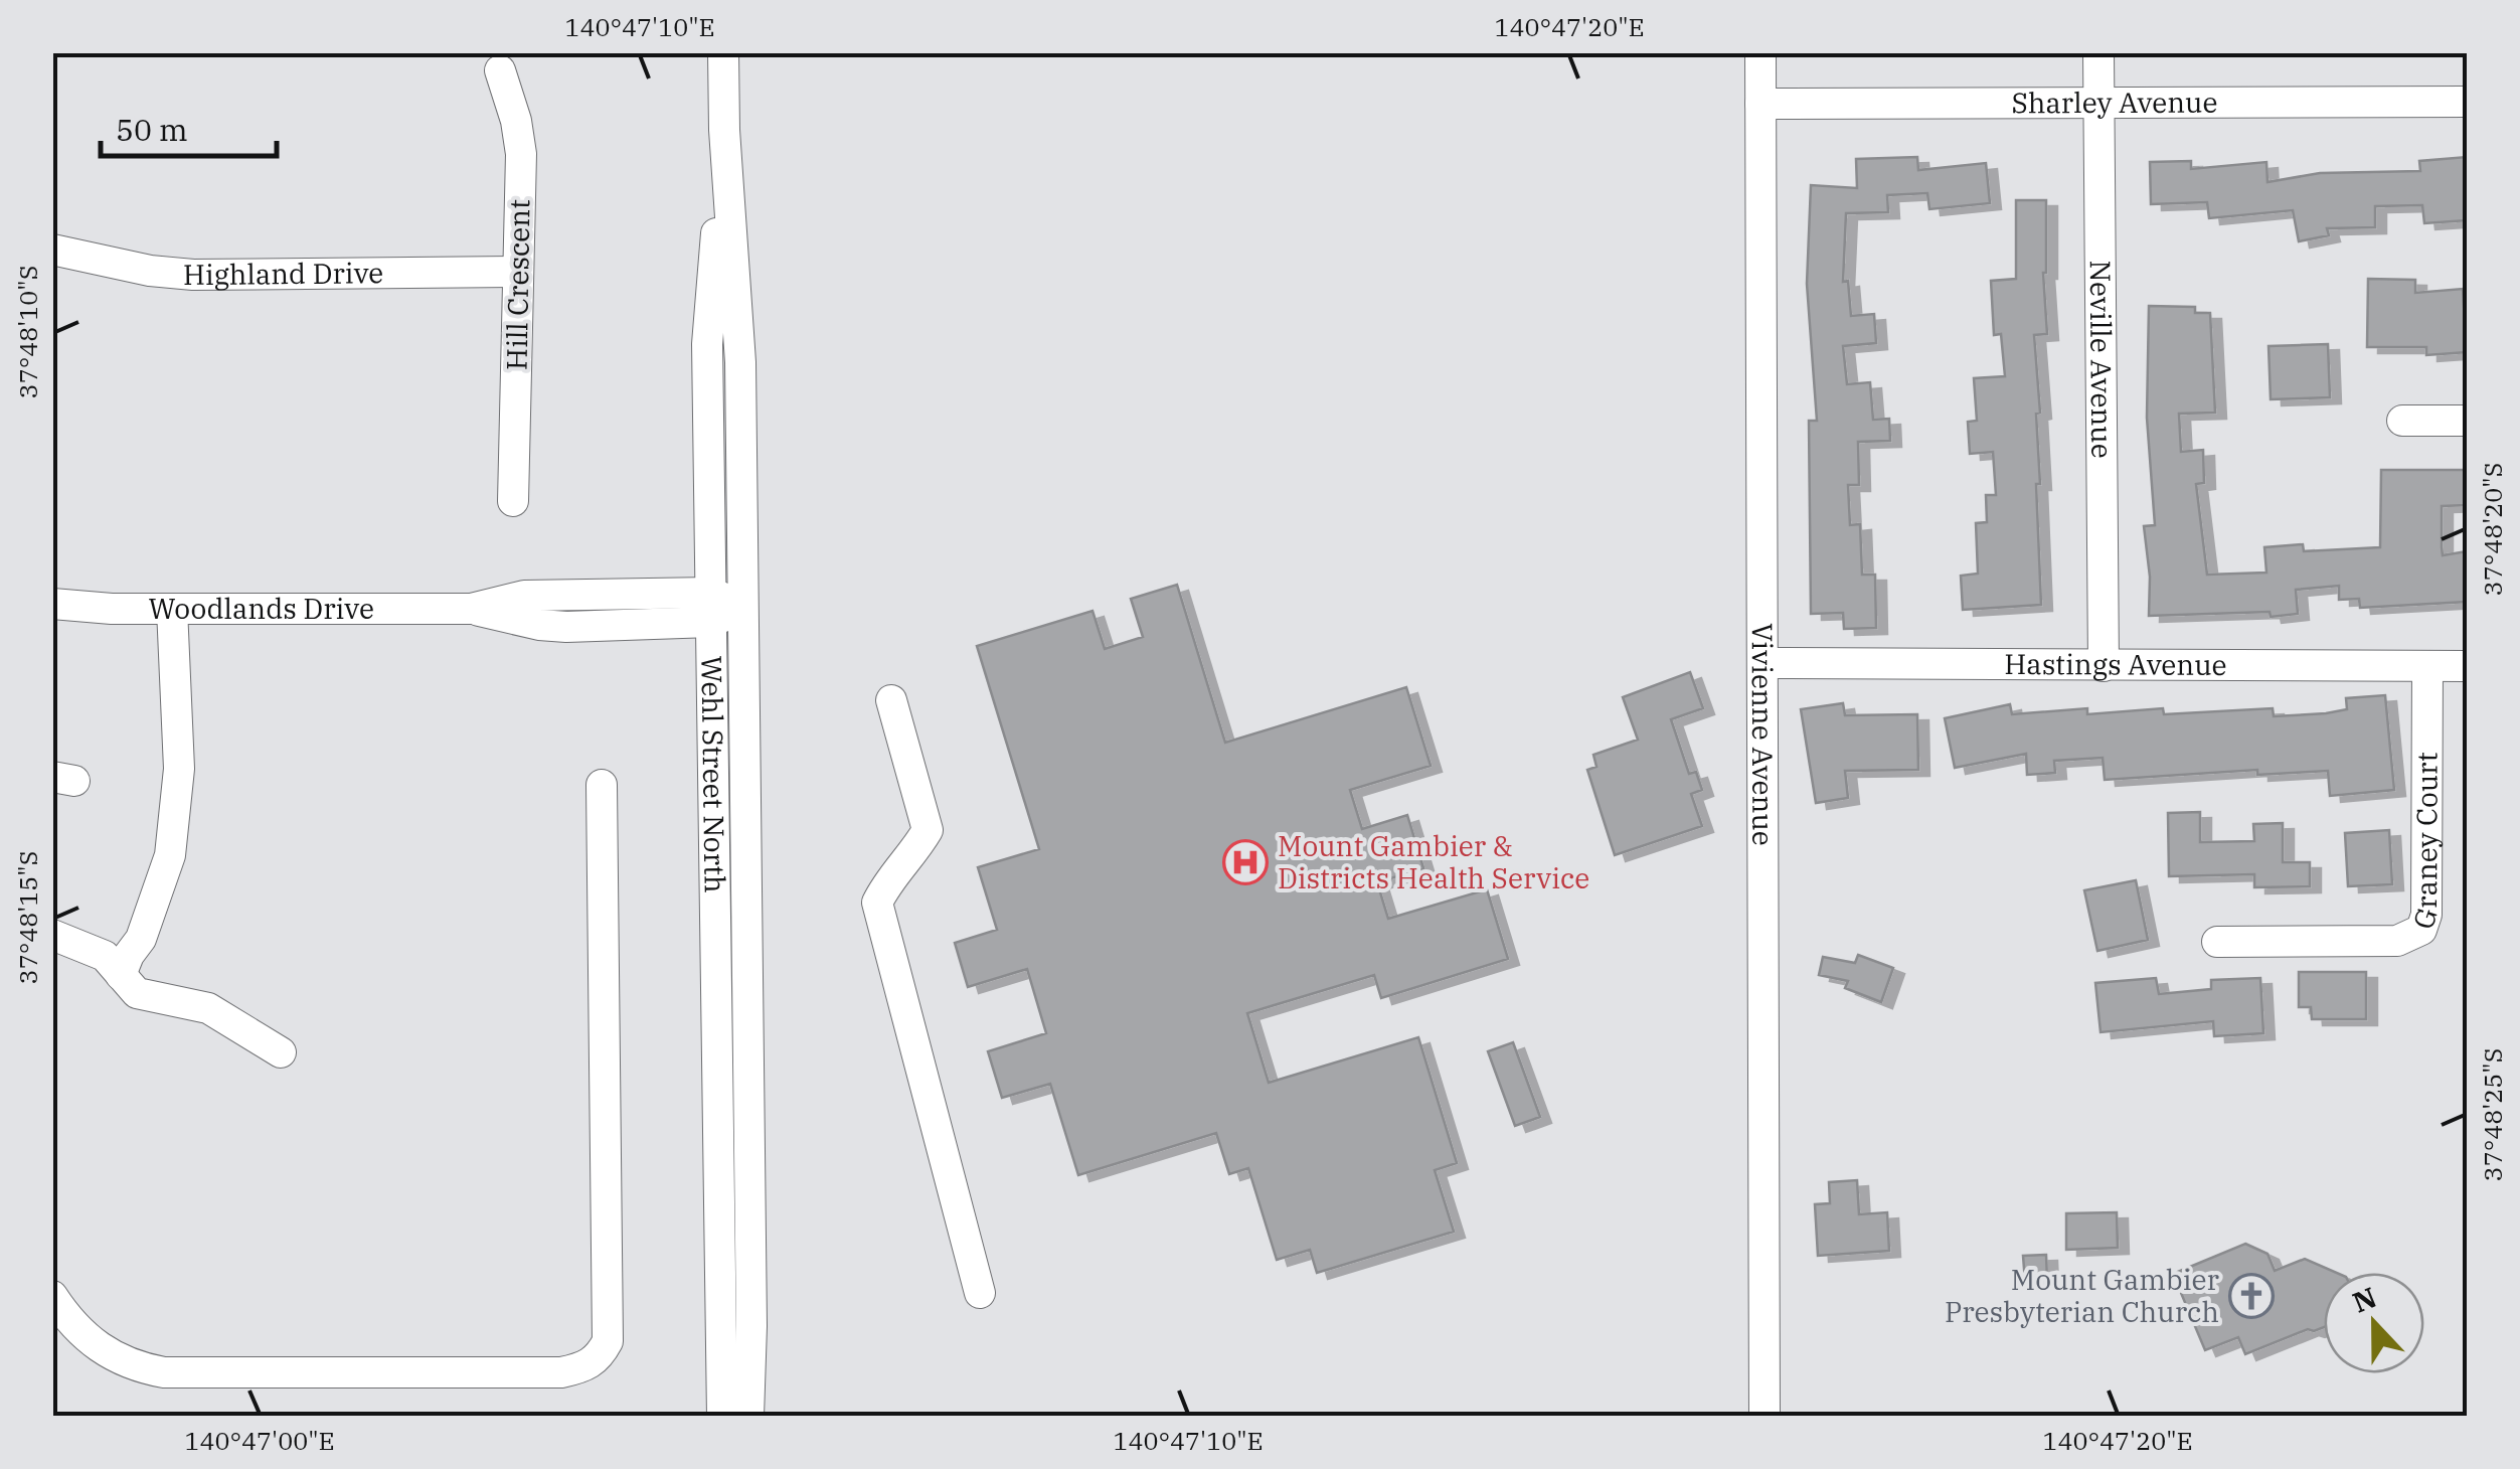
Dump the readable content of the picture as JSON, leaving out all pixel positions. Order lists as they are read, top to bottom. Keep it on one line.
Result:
{"streets":{"street":["Sharley Avenue","Highland Drive","Hill Crescent","Neville Avenue","Woodlands Drive","Hastings Avenue","Vivienne Avenue","Wehl Street North","Graney Court"]},"crossings":[["Sharley Avenue","Neville Avenue"],["Sharley Avenue","Vivienne Avenue"],["Highland Drive","Hill Crescent"],["Neville Avenue","Hastings Avenue"],["Woodlands Drive","Wehl Street North"],["Hastings Avenue","Vivienne Avenue"],["Hastings Avenue","Graney Court"]],"places":{"hospital":["Mount Gambier & Districts Health Service"],"church":["Mount Gambier Presbyterian Church"]},"scale_bar":"50 m","north":"top","coordinates":["140°47'10\"E","140°47'20\"E","37°48'10\"S","37°48'20\"S","37°48'15\"S","37°48'25\"S","140°47'00\"E"]}
